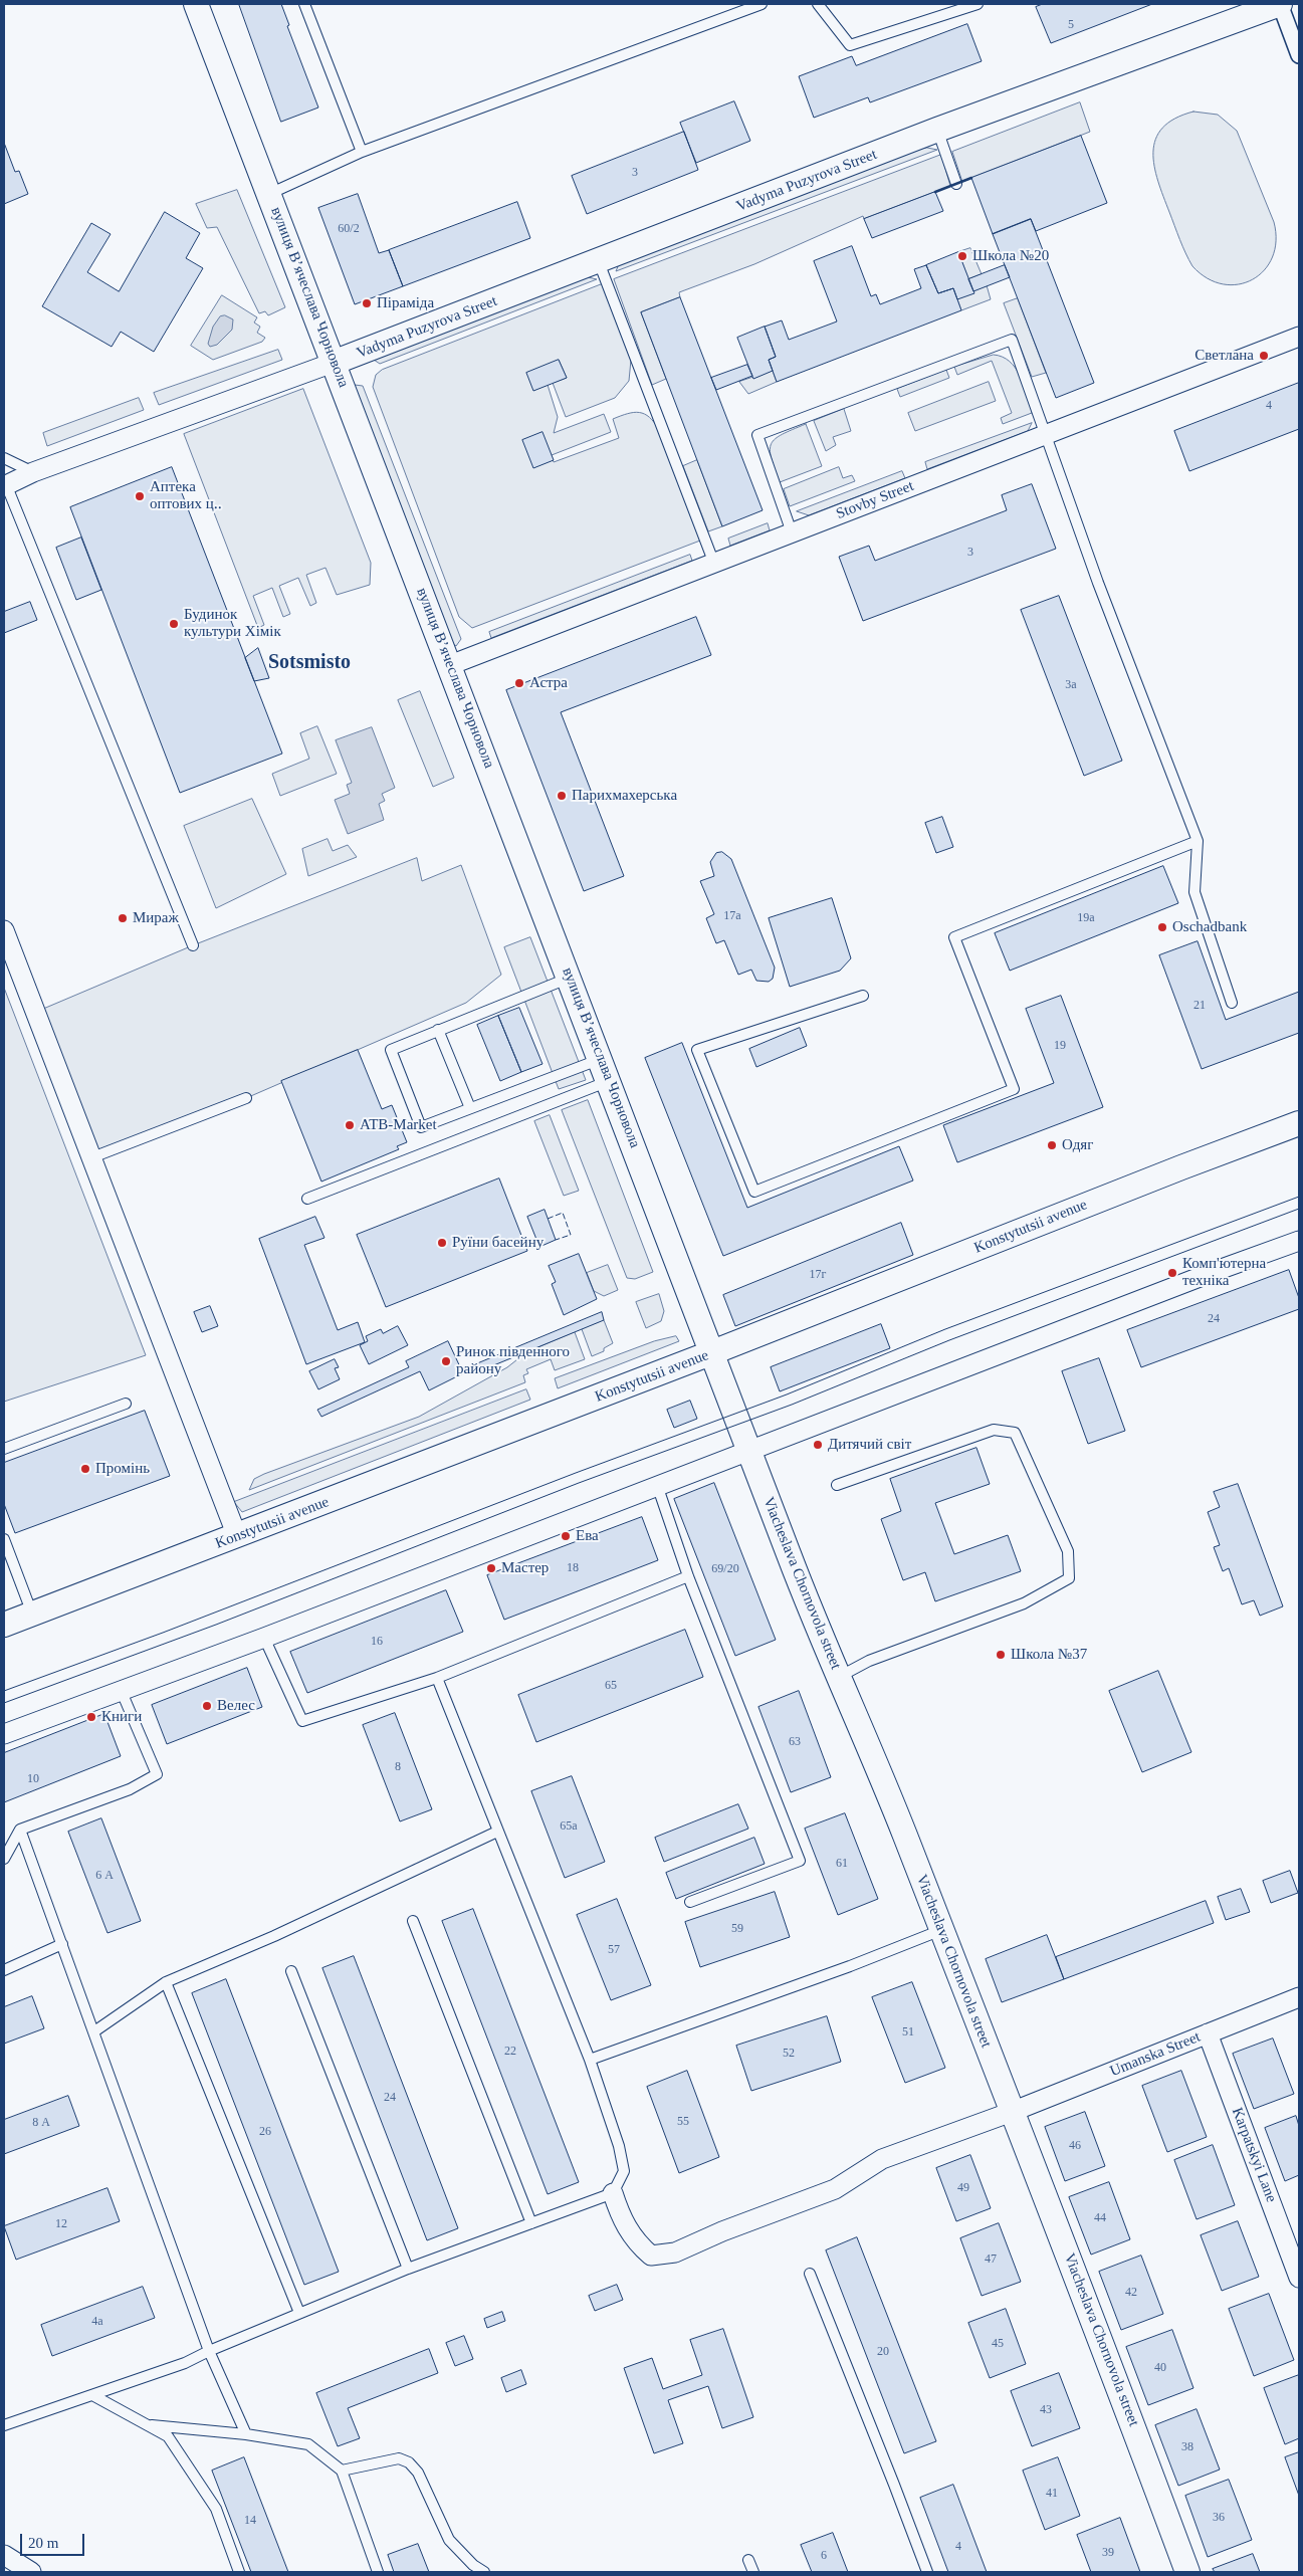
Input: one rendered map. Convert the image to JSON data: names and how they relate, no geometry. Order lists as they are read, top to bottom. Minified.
{"streets":{"street":["Vadyma Puzyrova Street","вулиця Вʼячеслава Чорновола","Stovby Street","Konstytutsii avenue","Viacheslava Chornovola street","Umanska Street","Karpatskyi Lane"]},"crossings":[["Vadyma Puzyrova Street","вулиця Вʼячеслава Чорновола"],["вулиця Вʼячеслава Чорновола","Stovby Street"],["вулиця Вʼячеслава Чорновола","Konstytutsii avenue"],["вулиця Вʼячеслава Чорновола","Viacheslava Chornovola street"],["Konstytutsii avenue","Viacheslava Chornovola street"],["Viacheslava Chornovola street","Umanska Street"],["Umanska Street","Karpatskyi Lane"]],"districts":["Sotsmisto"],"places":["Школа №20","Піраміда","Светлана","Аптека оптових ц‥","Будинок культури Хімік","Астра","Парихмахерська","Мираж","Oschadbank","ATB-Market","Одяг","Руїни басейну","Комп'ютерна техніка","Ринок південного району","Дитячий світ","Промінь","Ева","Мастер","Школа №37","Велес","Книги"],"house_numbers":["5","3","60/2","4","3","3а","17а","19а","21","19","17г","24","18","69/20","16","65","63","8","10","65а","61","6 А","59","57","51","22","52","24","55","8 А","26","46","49","44","12","47","42","4а","45","20","40","43","38","41","36","14","4","39","6"],"scale_bar":"20 m"}
